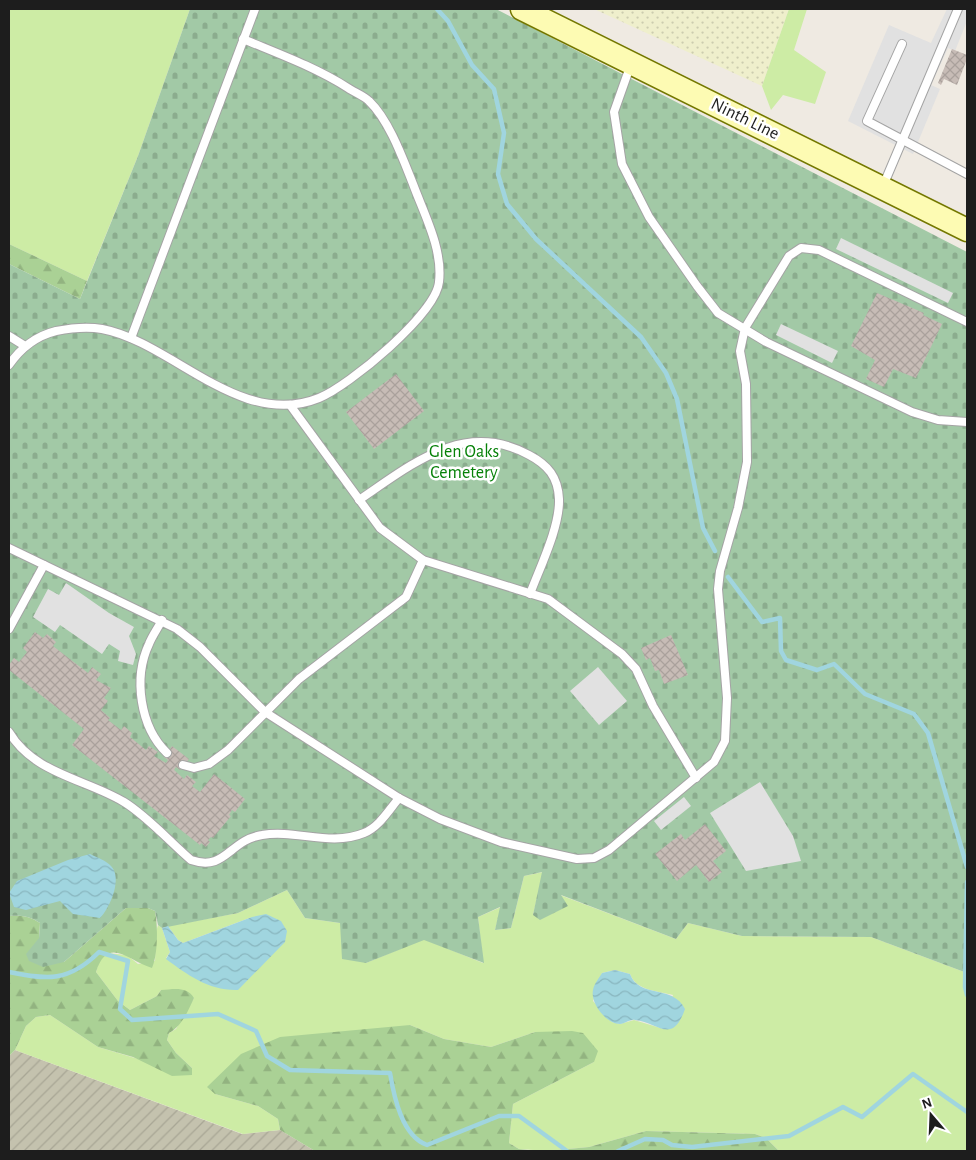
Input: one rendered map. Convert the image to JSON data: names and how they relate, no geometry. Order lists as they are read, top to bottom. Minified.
{"streets":{"main road":["Ninth Line"]},"parks":["Glen Oaks Cemetery"],"north":"top"}
